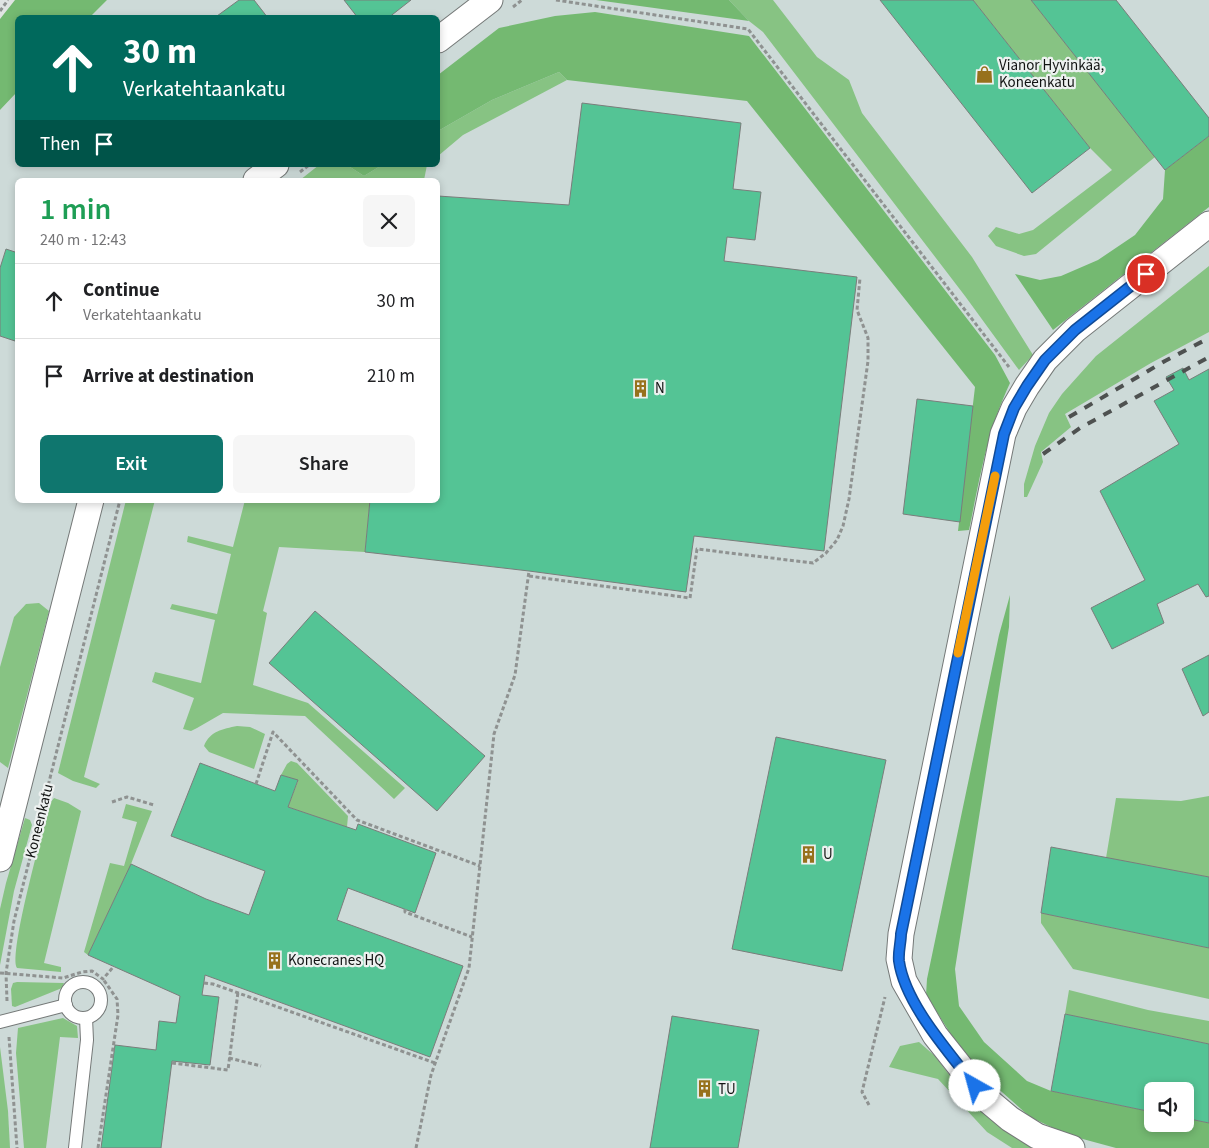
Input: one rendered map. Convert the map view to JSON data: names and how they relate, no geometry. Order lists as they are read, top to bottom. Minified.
{"streets":{"street":["Koneenkatu"]},"places":{"shop":["Vianor Hyvinkää, Koneenkatu"],"building":["N","U","Konecranes HQ","TU"]},"page":{"turn":["30 m","Verkatehtaankatu"],"then":"Then","heading":["1 min","240 m · 12:43"],"list":[{"name":"Continue","note":"Verkatehtaankatu","value":"30 m"},{"name":"Arrive at destination","value":"210 m"}],"buttons":["Exit","Share"]}}
